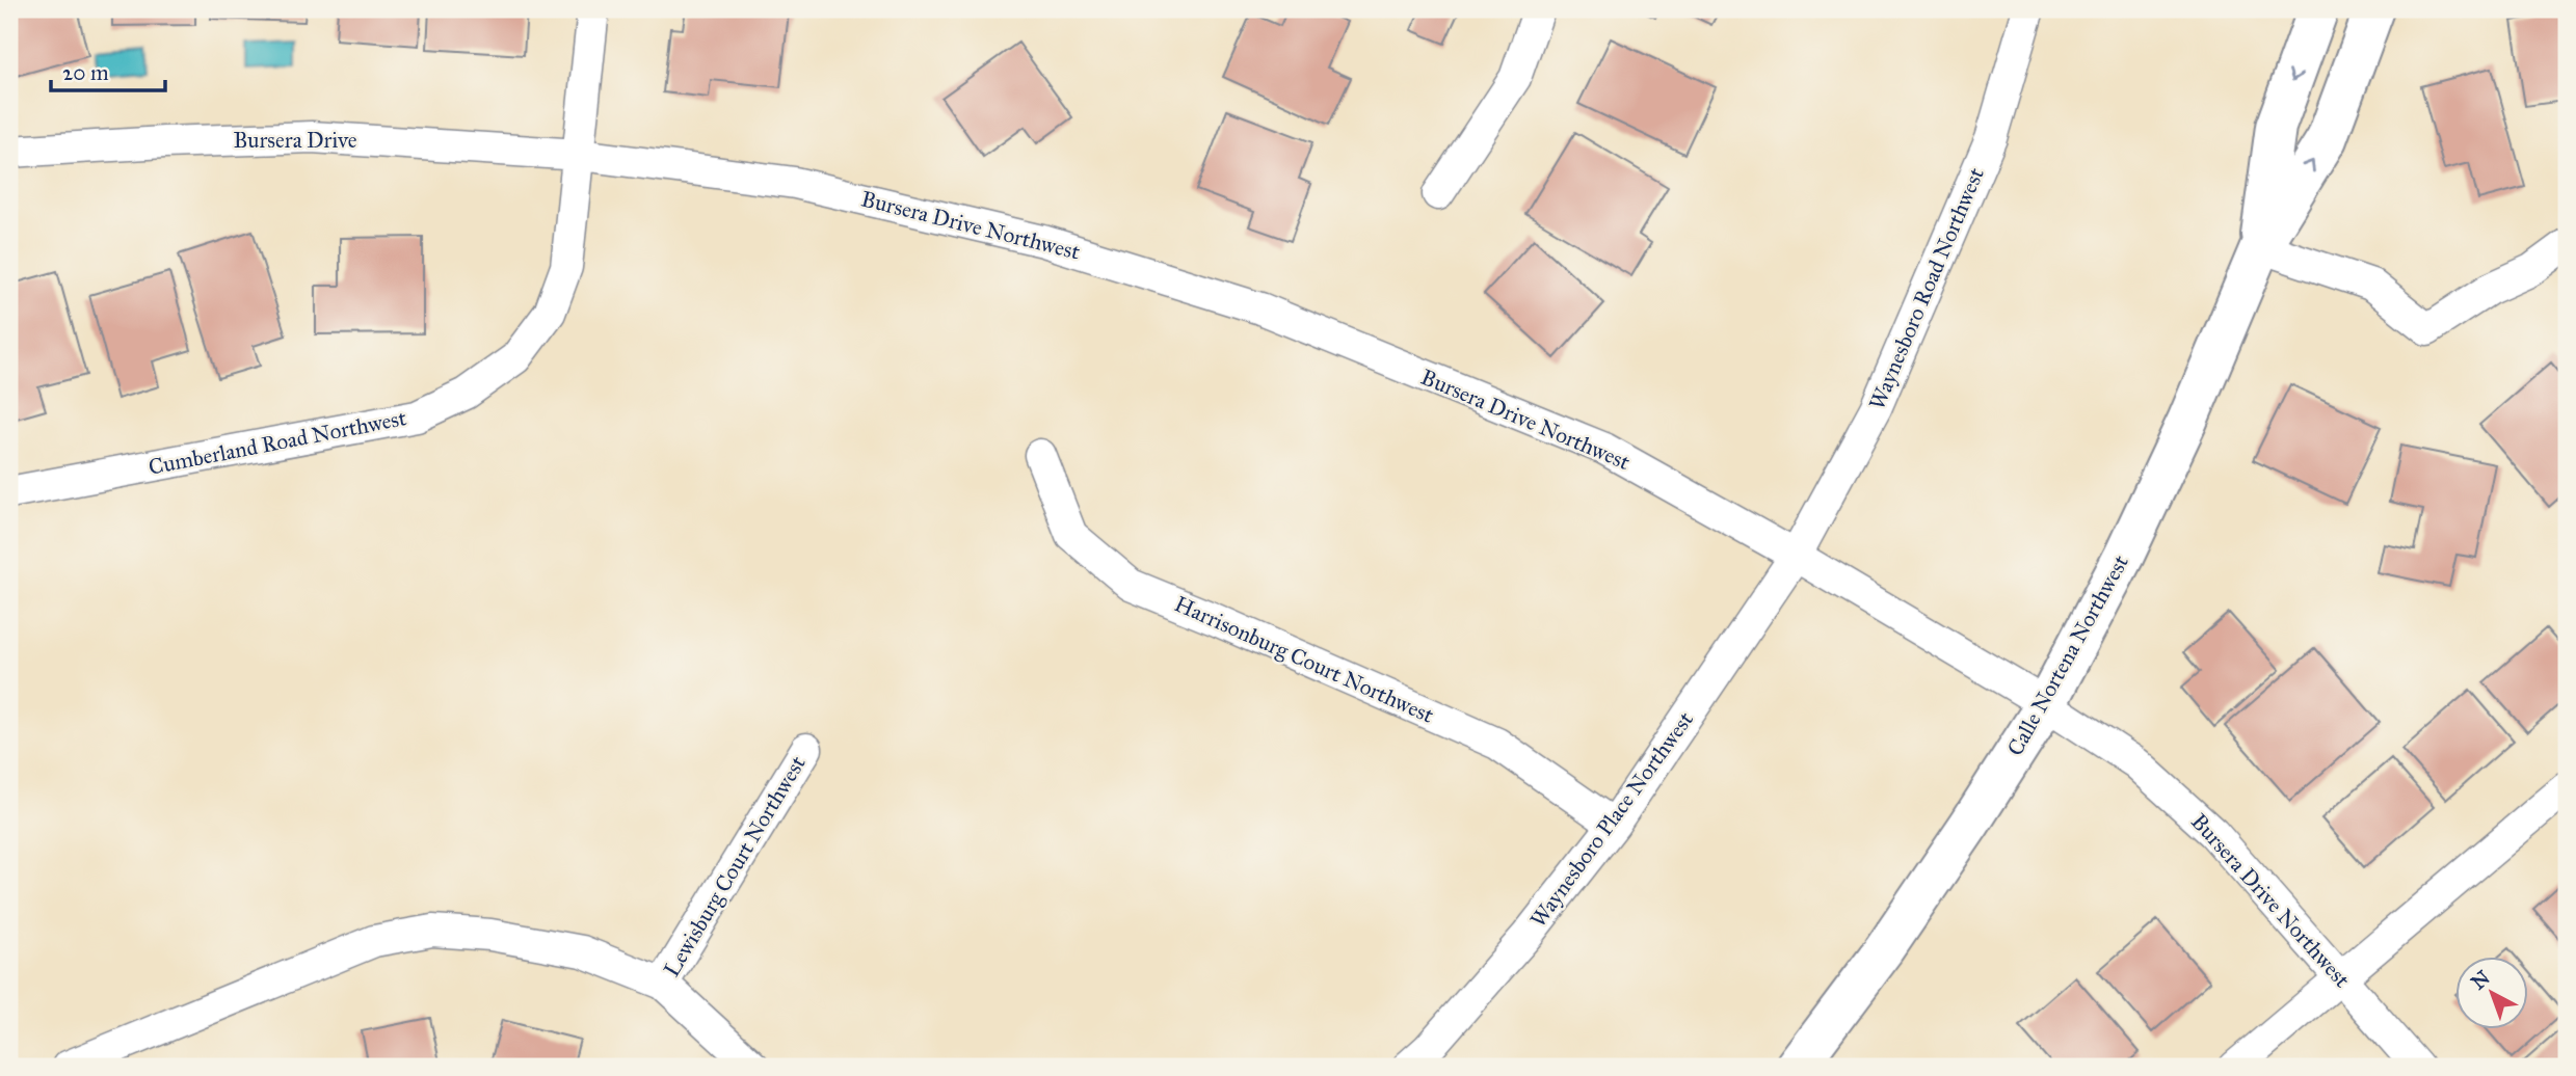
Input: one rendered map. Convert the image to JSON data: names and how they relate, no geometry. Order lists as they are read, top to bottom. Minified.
{"streets":{"street":["Bursera Drive","Bursera Drive Northwest","Waynesboro Road Northwest","Cumberland Road Northwest","Calle Nortena Northwest","Harrisonburg Court Northwest","Waynesboro Place Northwest","Lewisburg Court Northwest"]},"crossings":[["Bursera Drive","Bursera Drive Northwest"],["Bursera Drive","Cumberland Road Northwest"],["Bursera Drive Northwest","Waynesboro Road Northwest"],["Bursera Drive Northwest","Cumberland Road Northwest"],["Bursera Drive Northwest","Calle Nortena Northwest"],["Bursera Drive Northwest","Waynesboro Place Northwest"],["Waynesboro Road Northwest","Waynesboro Place Northwest"],["Harrisonburg Court Northwest","Waynesboro Place Northwest"]],"scale_bar":"20 m","north":"top left"}
